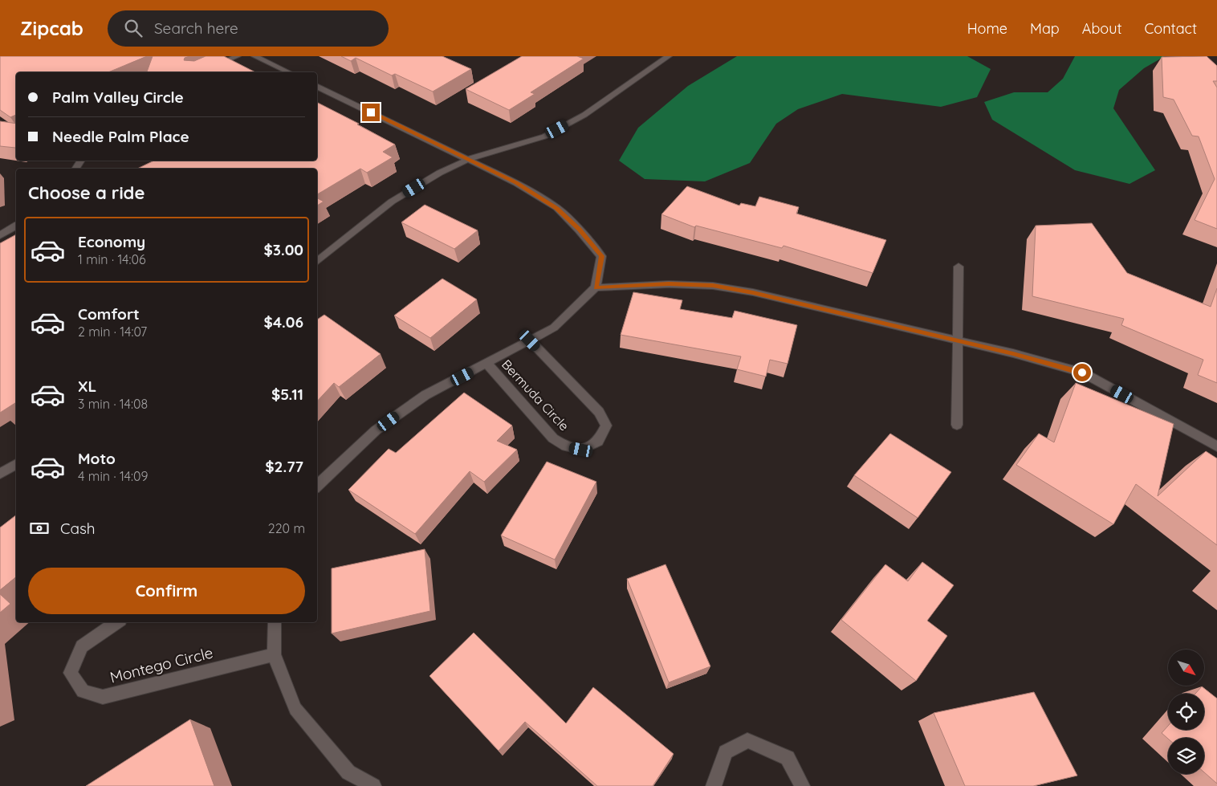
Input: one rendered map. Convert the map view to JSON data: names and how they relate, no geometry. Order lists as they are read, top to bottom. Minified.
{"streets":{"street":["Bermuda Circle","Montego Circle"]},"north":"bottom right","page":{"header":"Zipcab","search":"Search here","nav":["Home","Map","About","Contact"],"banner":["Palm Valley Circle","Needle Palm Place"],"heading":"Choose a ride","list":[{"name":"Economy","note":"1 min · 14:06","value":"$3.00"},{"name":"Comfort","note":"2 min · 14:07","value":"$4.06"},{"name":"XL","note":"3 min · 14:08","value":"$5.11"},{"name":"Moto","note":"4 min · 14:09","value":"$2.77"}],"pay":["Cash","220 m"],"buttons":"Confirm"}}
